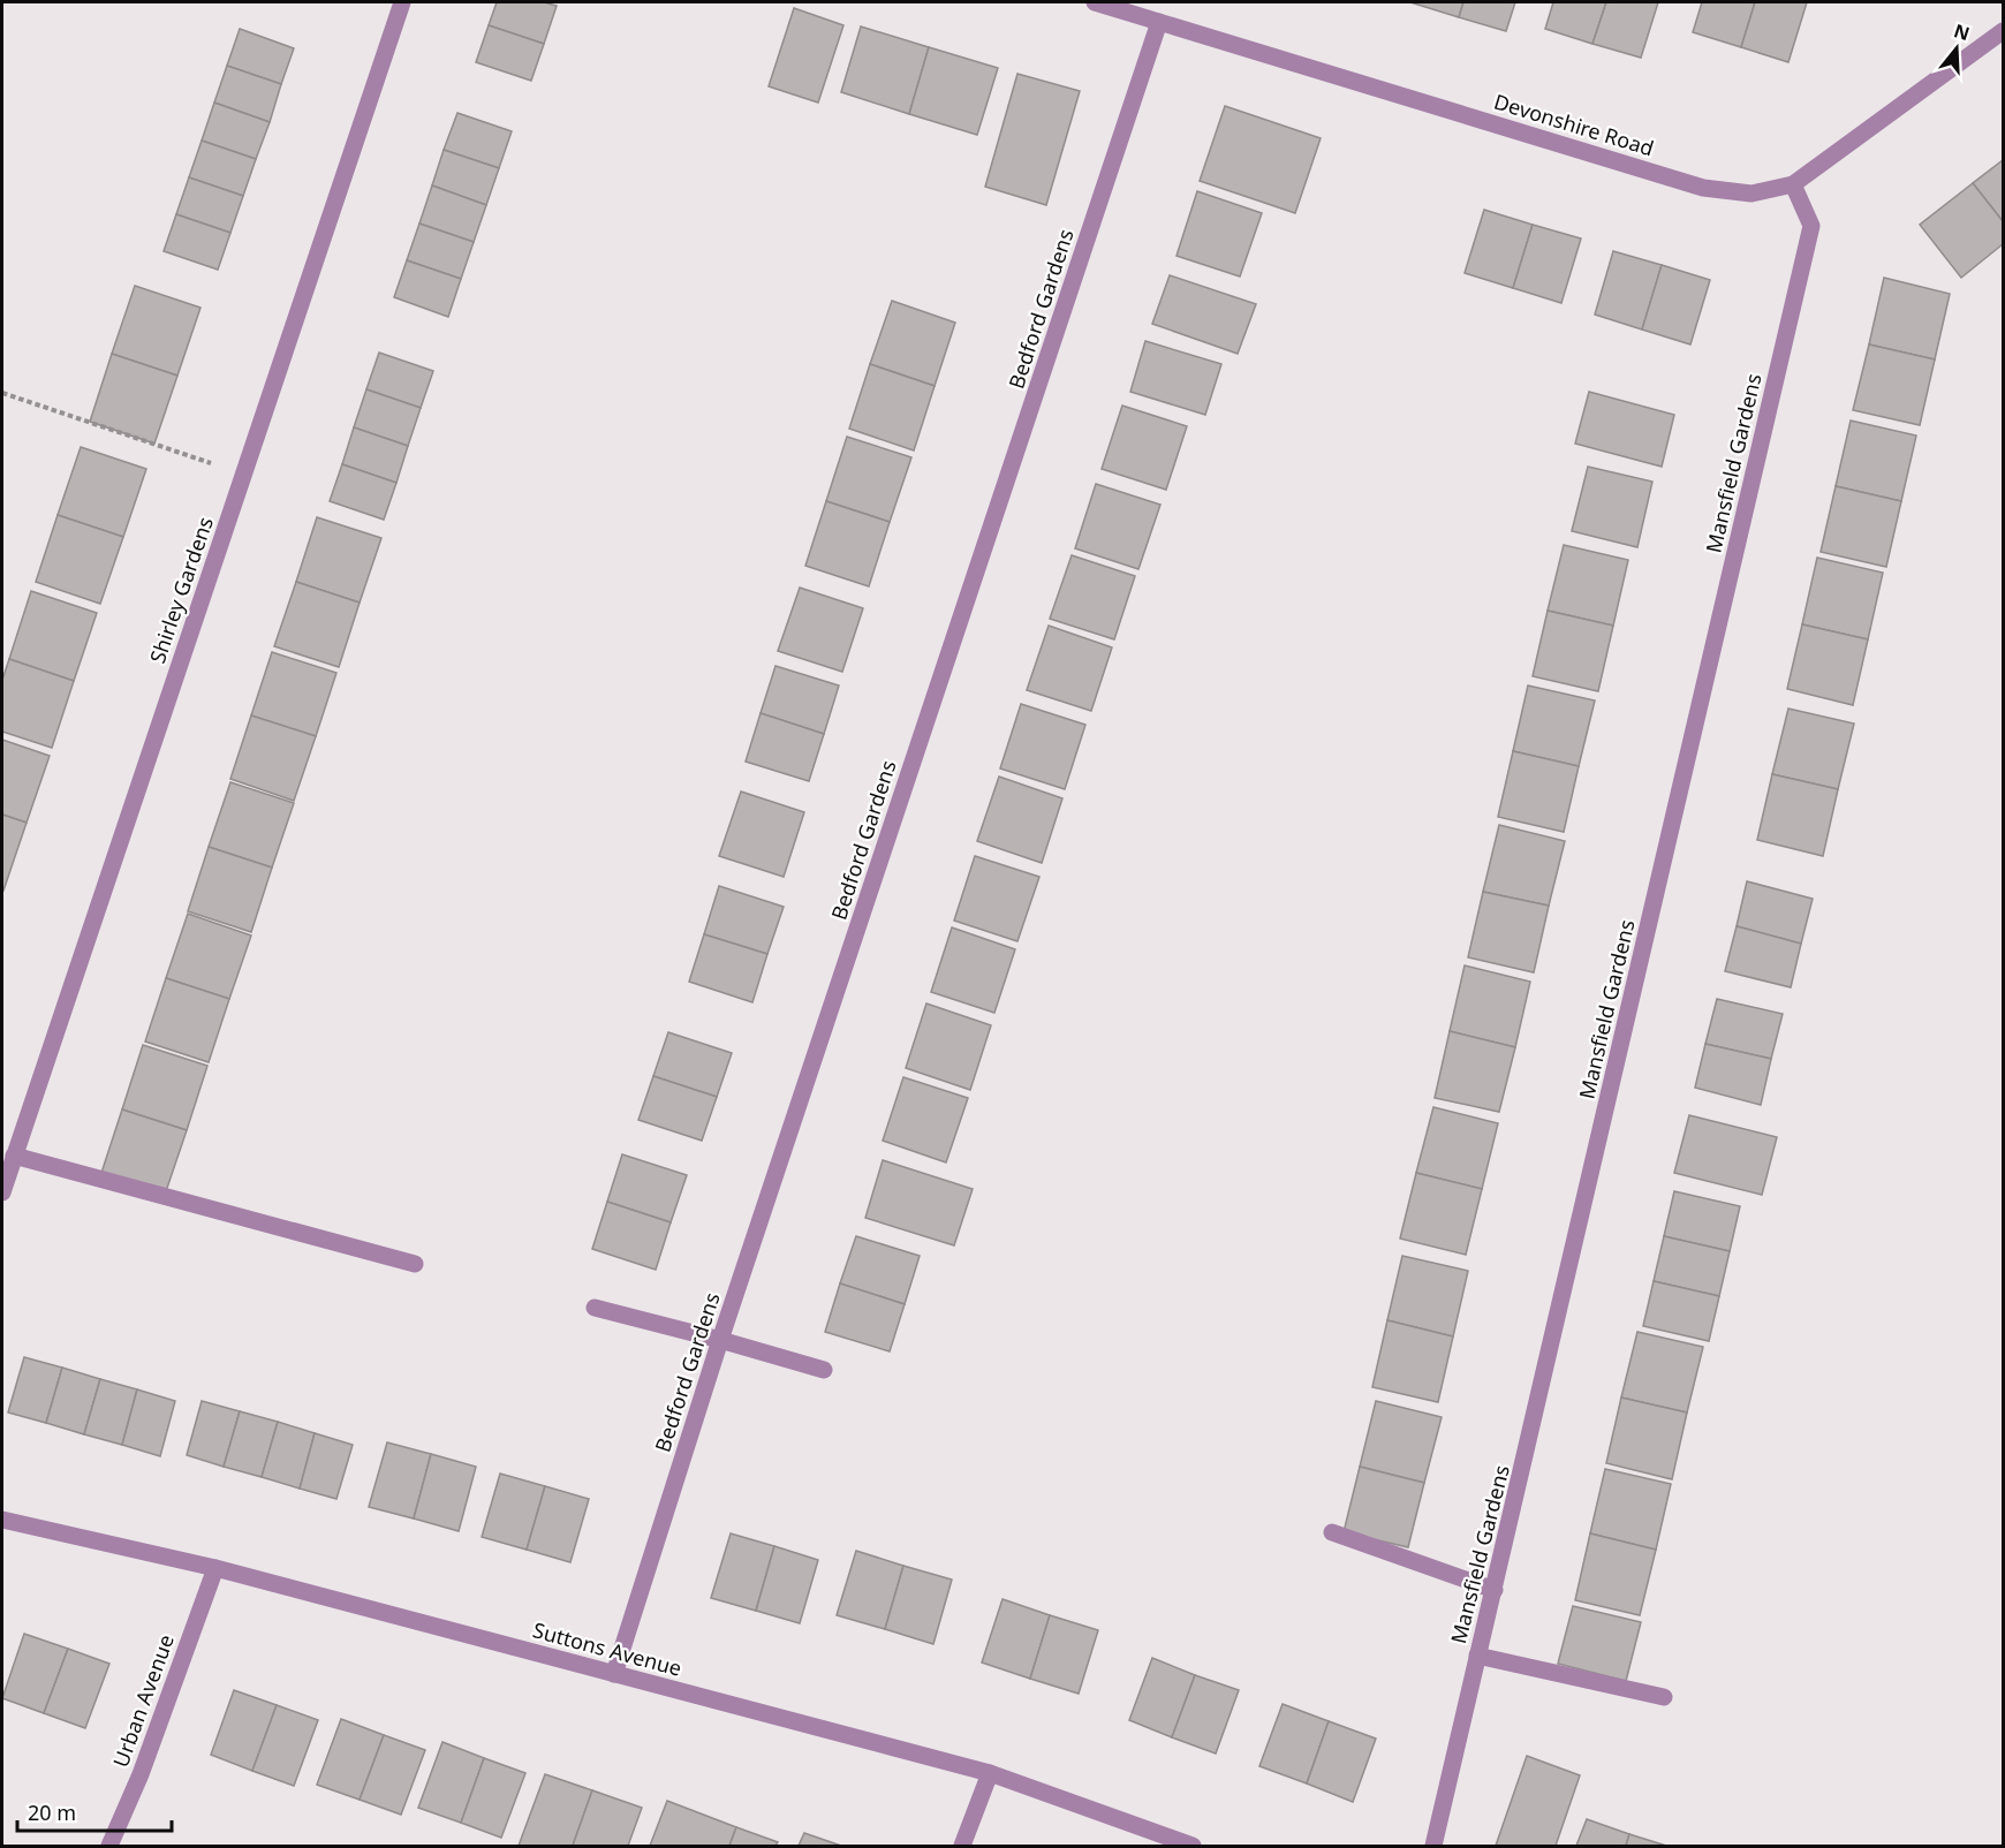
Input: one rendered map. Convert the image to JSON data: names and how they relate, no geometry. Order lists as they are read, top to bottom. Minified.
{"streets":{"street":["Devonshire Road","Bedford Gardens","Mansfield Gardens","Shirley Gardens","Suttons Avenue","Urban Avenue"]},"crossings":[["Devonshire Road","Bedford Gardens"],["Devonshire Road","Mansfield Gardens"],["Bedford Gardens","Suttons Avenue"],["Suttons Avenue","Urban Avenue"]],"scale_bar":"20 m","north":"top"}
